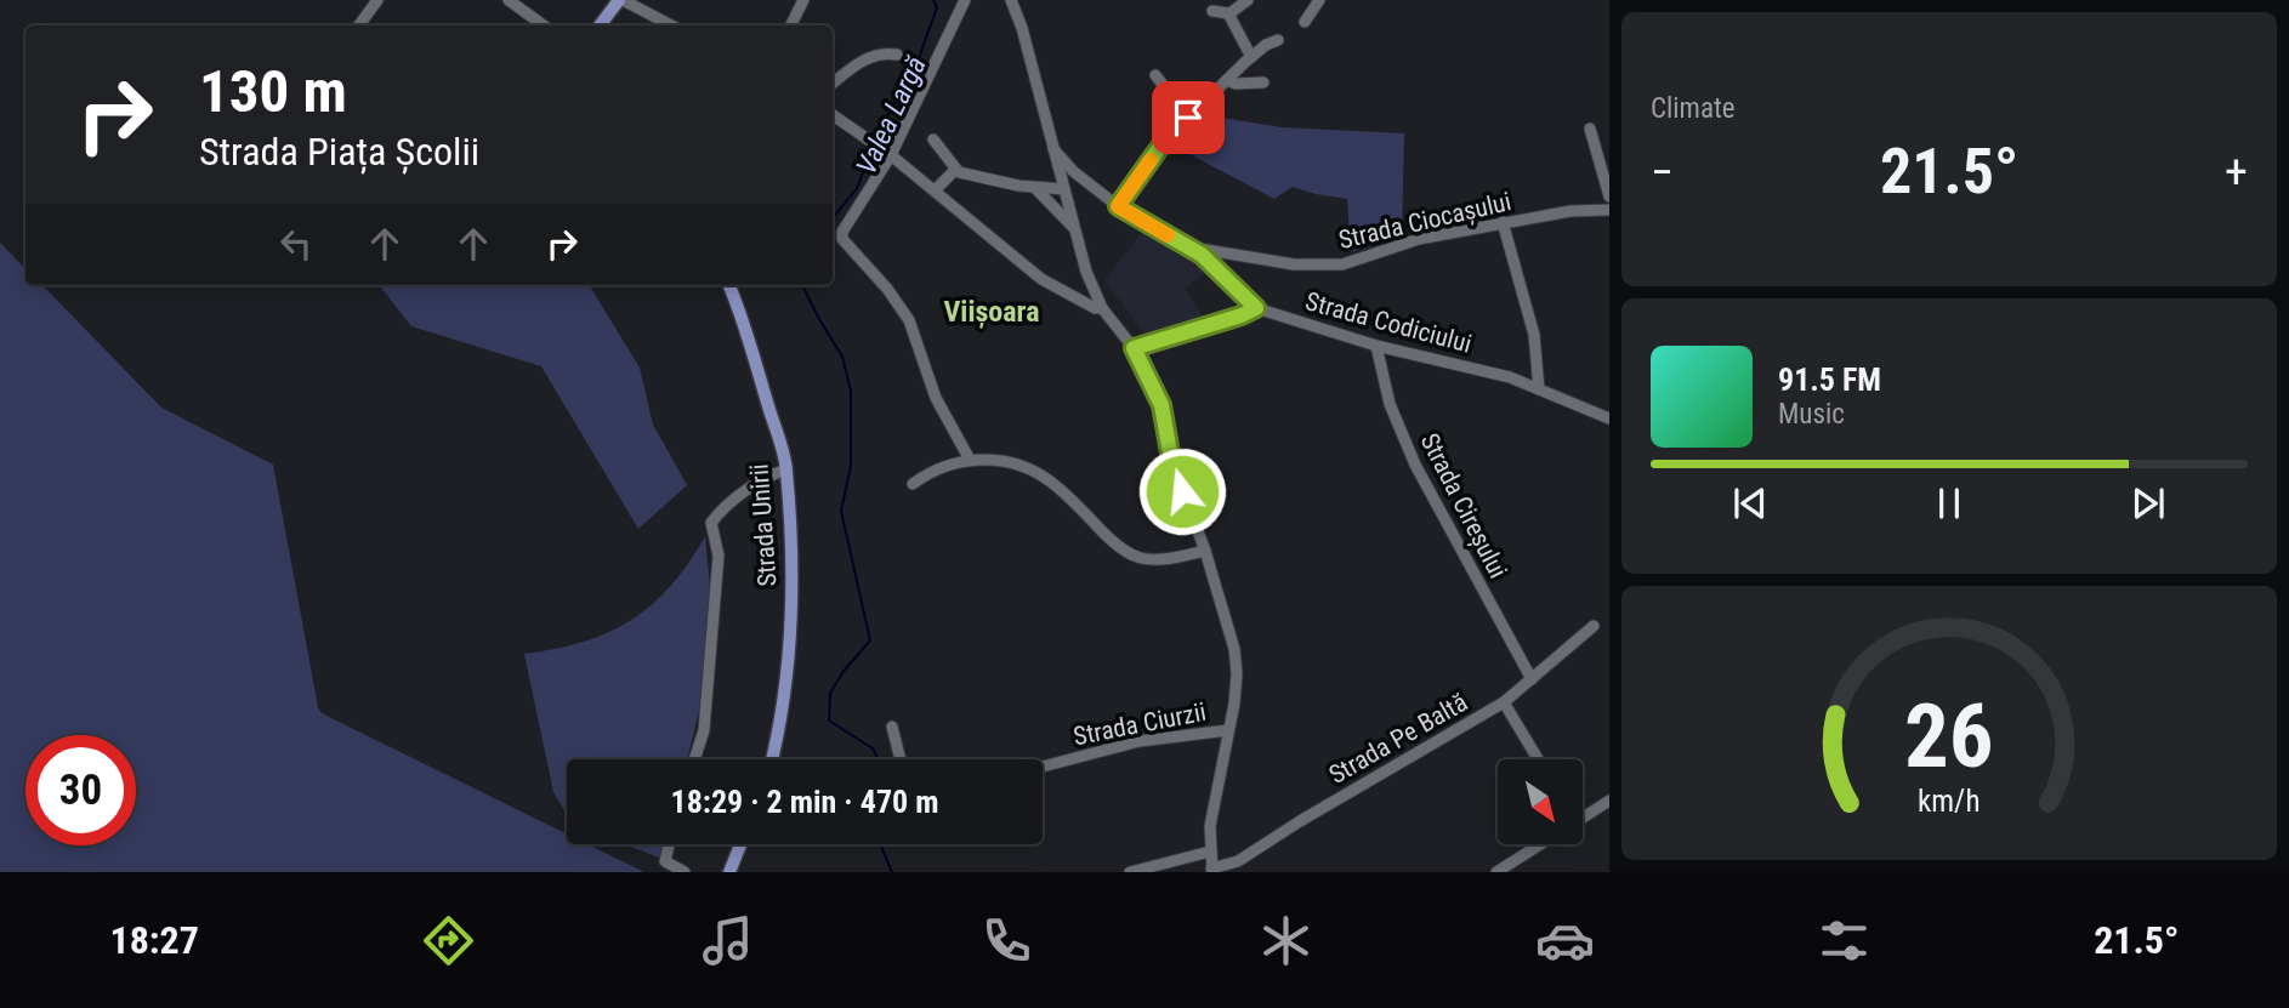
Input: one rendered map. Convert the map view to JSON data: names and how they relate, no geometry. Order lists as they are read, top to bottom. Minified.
{"streets":{"main road":["Strada Unirii"],"street":["Strada Ciocașului","Strada Codiciului","Strada Cireșului","Strada Ciurzii","Strada Pe Baltă"]},"crossings":[["Strada Ciocașului","Strada Codiciului"],["Strada Codiciului","Strada Cireșului"],["Strada Cireșului","Strada Pe Baltă"]],"districts":["Viișoara"],"water":["Valea Largă"],"north":"bottom right","page":{"tile":"Climate","turn":["130 m","Strada Piața Școlii"],"heat":["−","21.5°","+"],"song":["91.5 FM","Music"],"limit":"30","trip":"18:29 · 2 min · 470 m","tabs":["18:27","21.5°"],"gauge":["26","km/h"]}}
